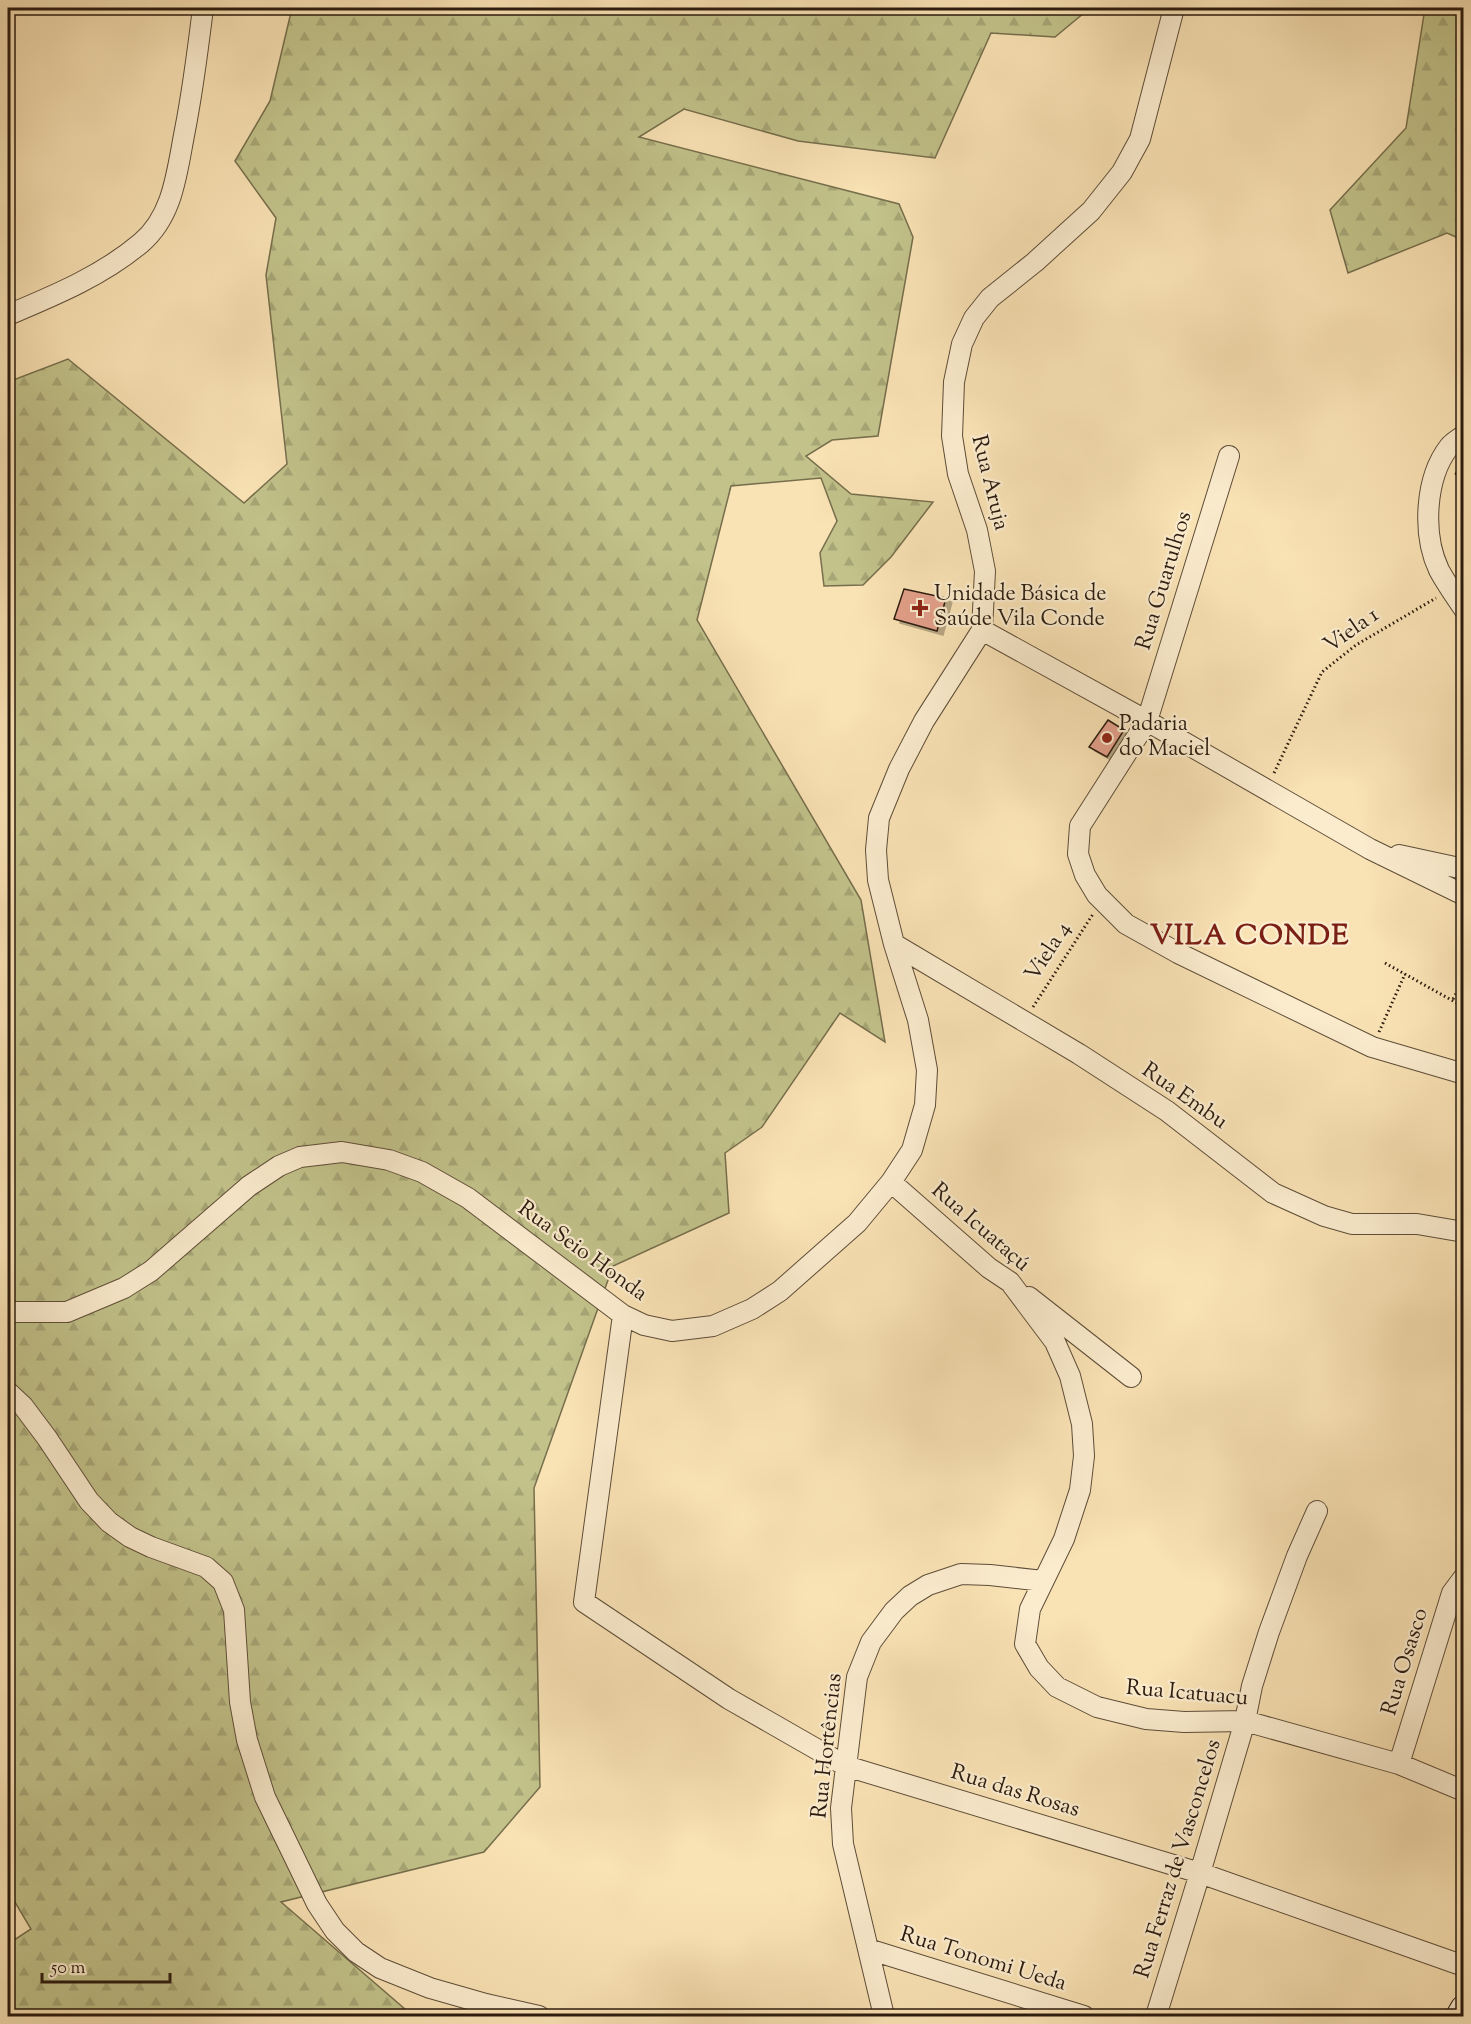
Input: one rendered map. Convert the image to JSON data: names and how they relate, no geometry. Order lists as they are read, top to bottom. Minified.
{"streets":{"street":["Rua Aruja","Rua Guarulhos","Rua Embu","Rua Icuataçú","Rua Seio Honda","Rua Osasco","Rua Icatuacu","Rua Hortências","Rua das Rosas","Rua Ferraz de Vasconcelos","Rua Tonomi Ueda"],"path":["Viela 1","Viela 4"]},"crossings":[["Rua Aruja","Rua Embu"],["Rua Aruja","Rua Seio Honda"],["Rua Guarulhos","Viela 4"],["Viela 4","Rua Embu"],["Rua Embu","Rua Seio Honda"],["Rua Icuataçú","Rua Seio Honda"],["Rua Icuataçú","Rua Icatuacu"],["Rua Icuataçú","Rua Hortências"],["Rua Seio Honda","Rua das Rosas"],["Rua Osasco","Rua Icatuacu"],["Rua Icatuacu","Rua Hortências"],["Rua Icatuacu","Rua Ferraz de Vasconcelos"],["Rua Hortências","Rua das Rosas"],["Rua Hortências","Rua Tonomi Ueda"],["Rua das Rosas","Rua Ferraz de Vasconcelos"]],"districts":["VILA CONDE"],"places":{"health":["Unidade Básica de Saúde Vila Conde"],"other":["Padaria do Maciel"]},"scale_bar":"50 m"}
